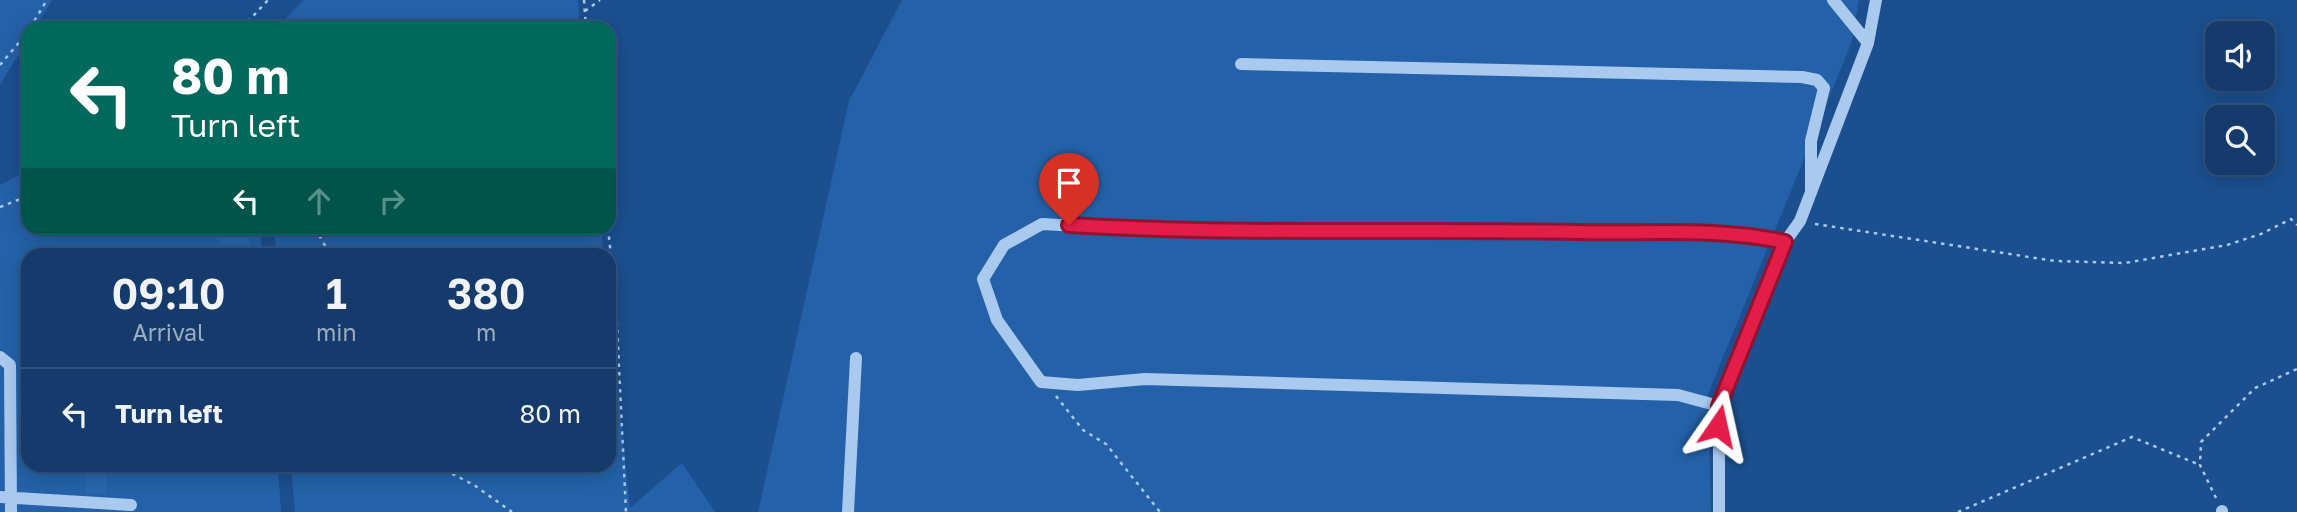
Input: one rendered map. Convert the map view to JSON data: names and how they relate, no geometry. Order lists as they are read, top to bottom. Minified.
{"page":{"turn":["80 m","Turn left"],"eta":["09:10","Arrival","1","min","380","m"],"list":[{"name":"Turn left","value":"80 m"}]}}
